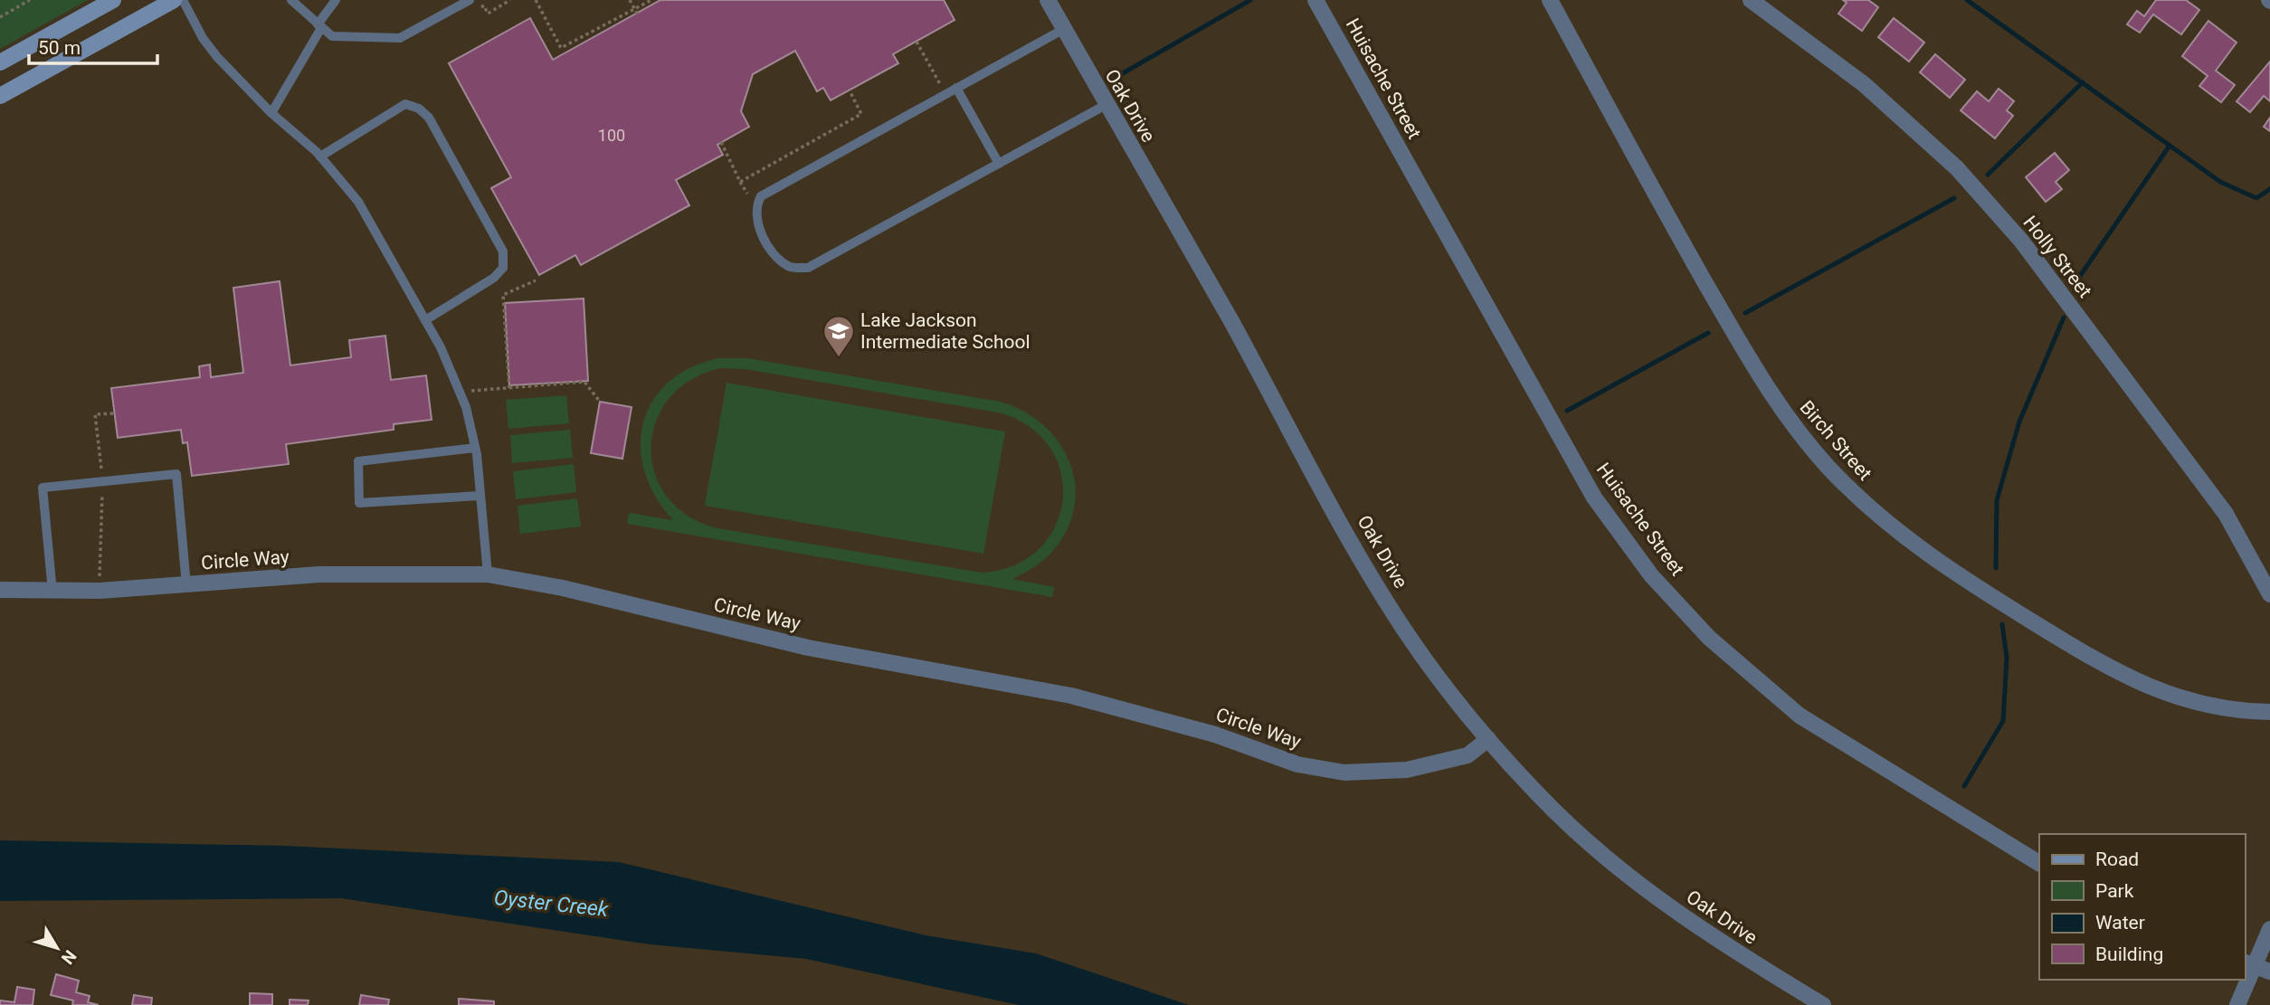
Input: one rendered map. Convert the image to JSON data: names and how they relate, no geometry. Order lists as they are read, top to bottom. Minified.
{"streets":{"street":["Huisache Street","Oak Drive","Holly Street","Birch Street","Circle Way"]},"crossings":[["Oak Drive","Circle Way"]],"water":["Oyster Creek"],"places":{"school or university":["Lake Jackson Intermediate School"]},"house_numbers":["100"],"legend":["Road","Park","Water","Building"],"scale_bar":"50 m","north":"bottom right"}
